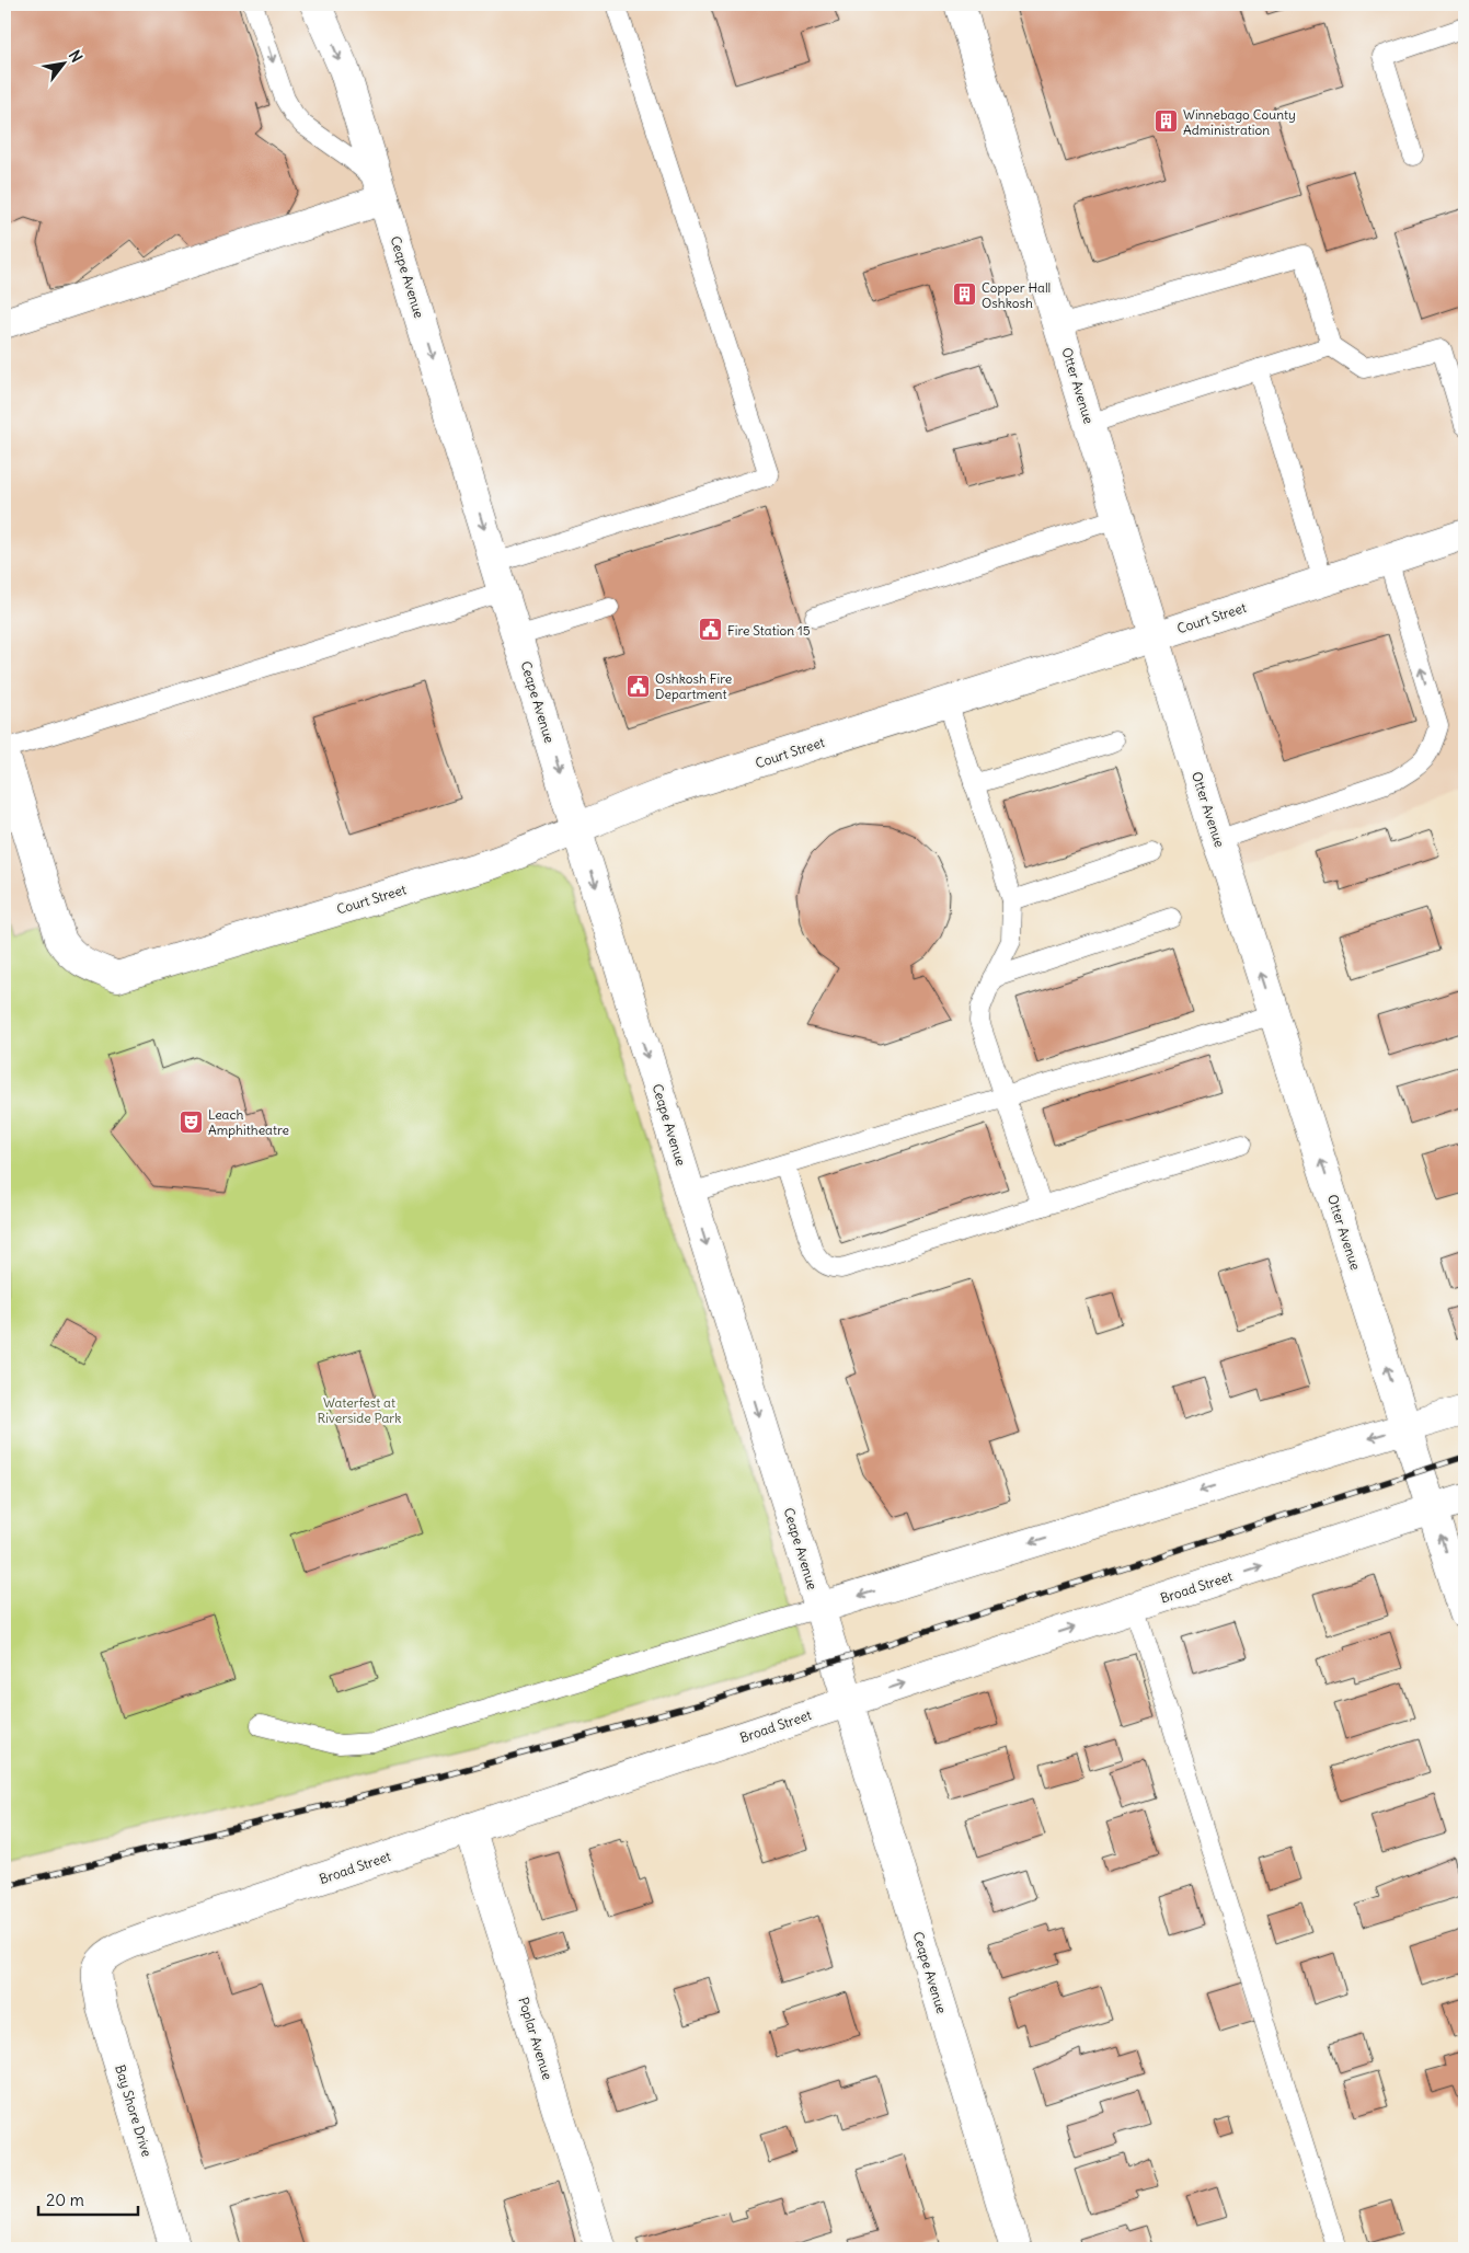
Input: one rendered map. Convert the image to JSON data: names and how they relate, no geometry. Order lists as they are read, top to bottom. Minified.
{"streets":{"street":["Ceape Avenue","Otter Avenue","Court Street","Broad Street","Poplar Avenue","Bay Shore Drive"]},"crossings":[["Ceape Avenue","Court Street"],["Ceape Avenue","Broad Street"],["Otter Avenue","Court Street"],["Otter Avenue","Broad Street"],["Broad Street","Poplar Avenue"],["Broad Street","Bay Shore Drive"]],"one_way":["Ceape Avenue","Otter Avenue"],"parks":["Waterfest at Riverside Park"],"places":{"building":["Winnebago County Administration","Copper Hall Oshkosh"],"public building":["Fire Station 15","Oshkosh Fire Department"],"theatre":["Leach Amphitheatre"]},"scale_bar":"20 m","north":"top right"}
